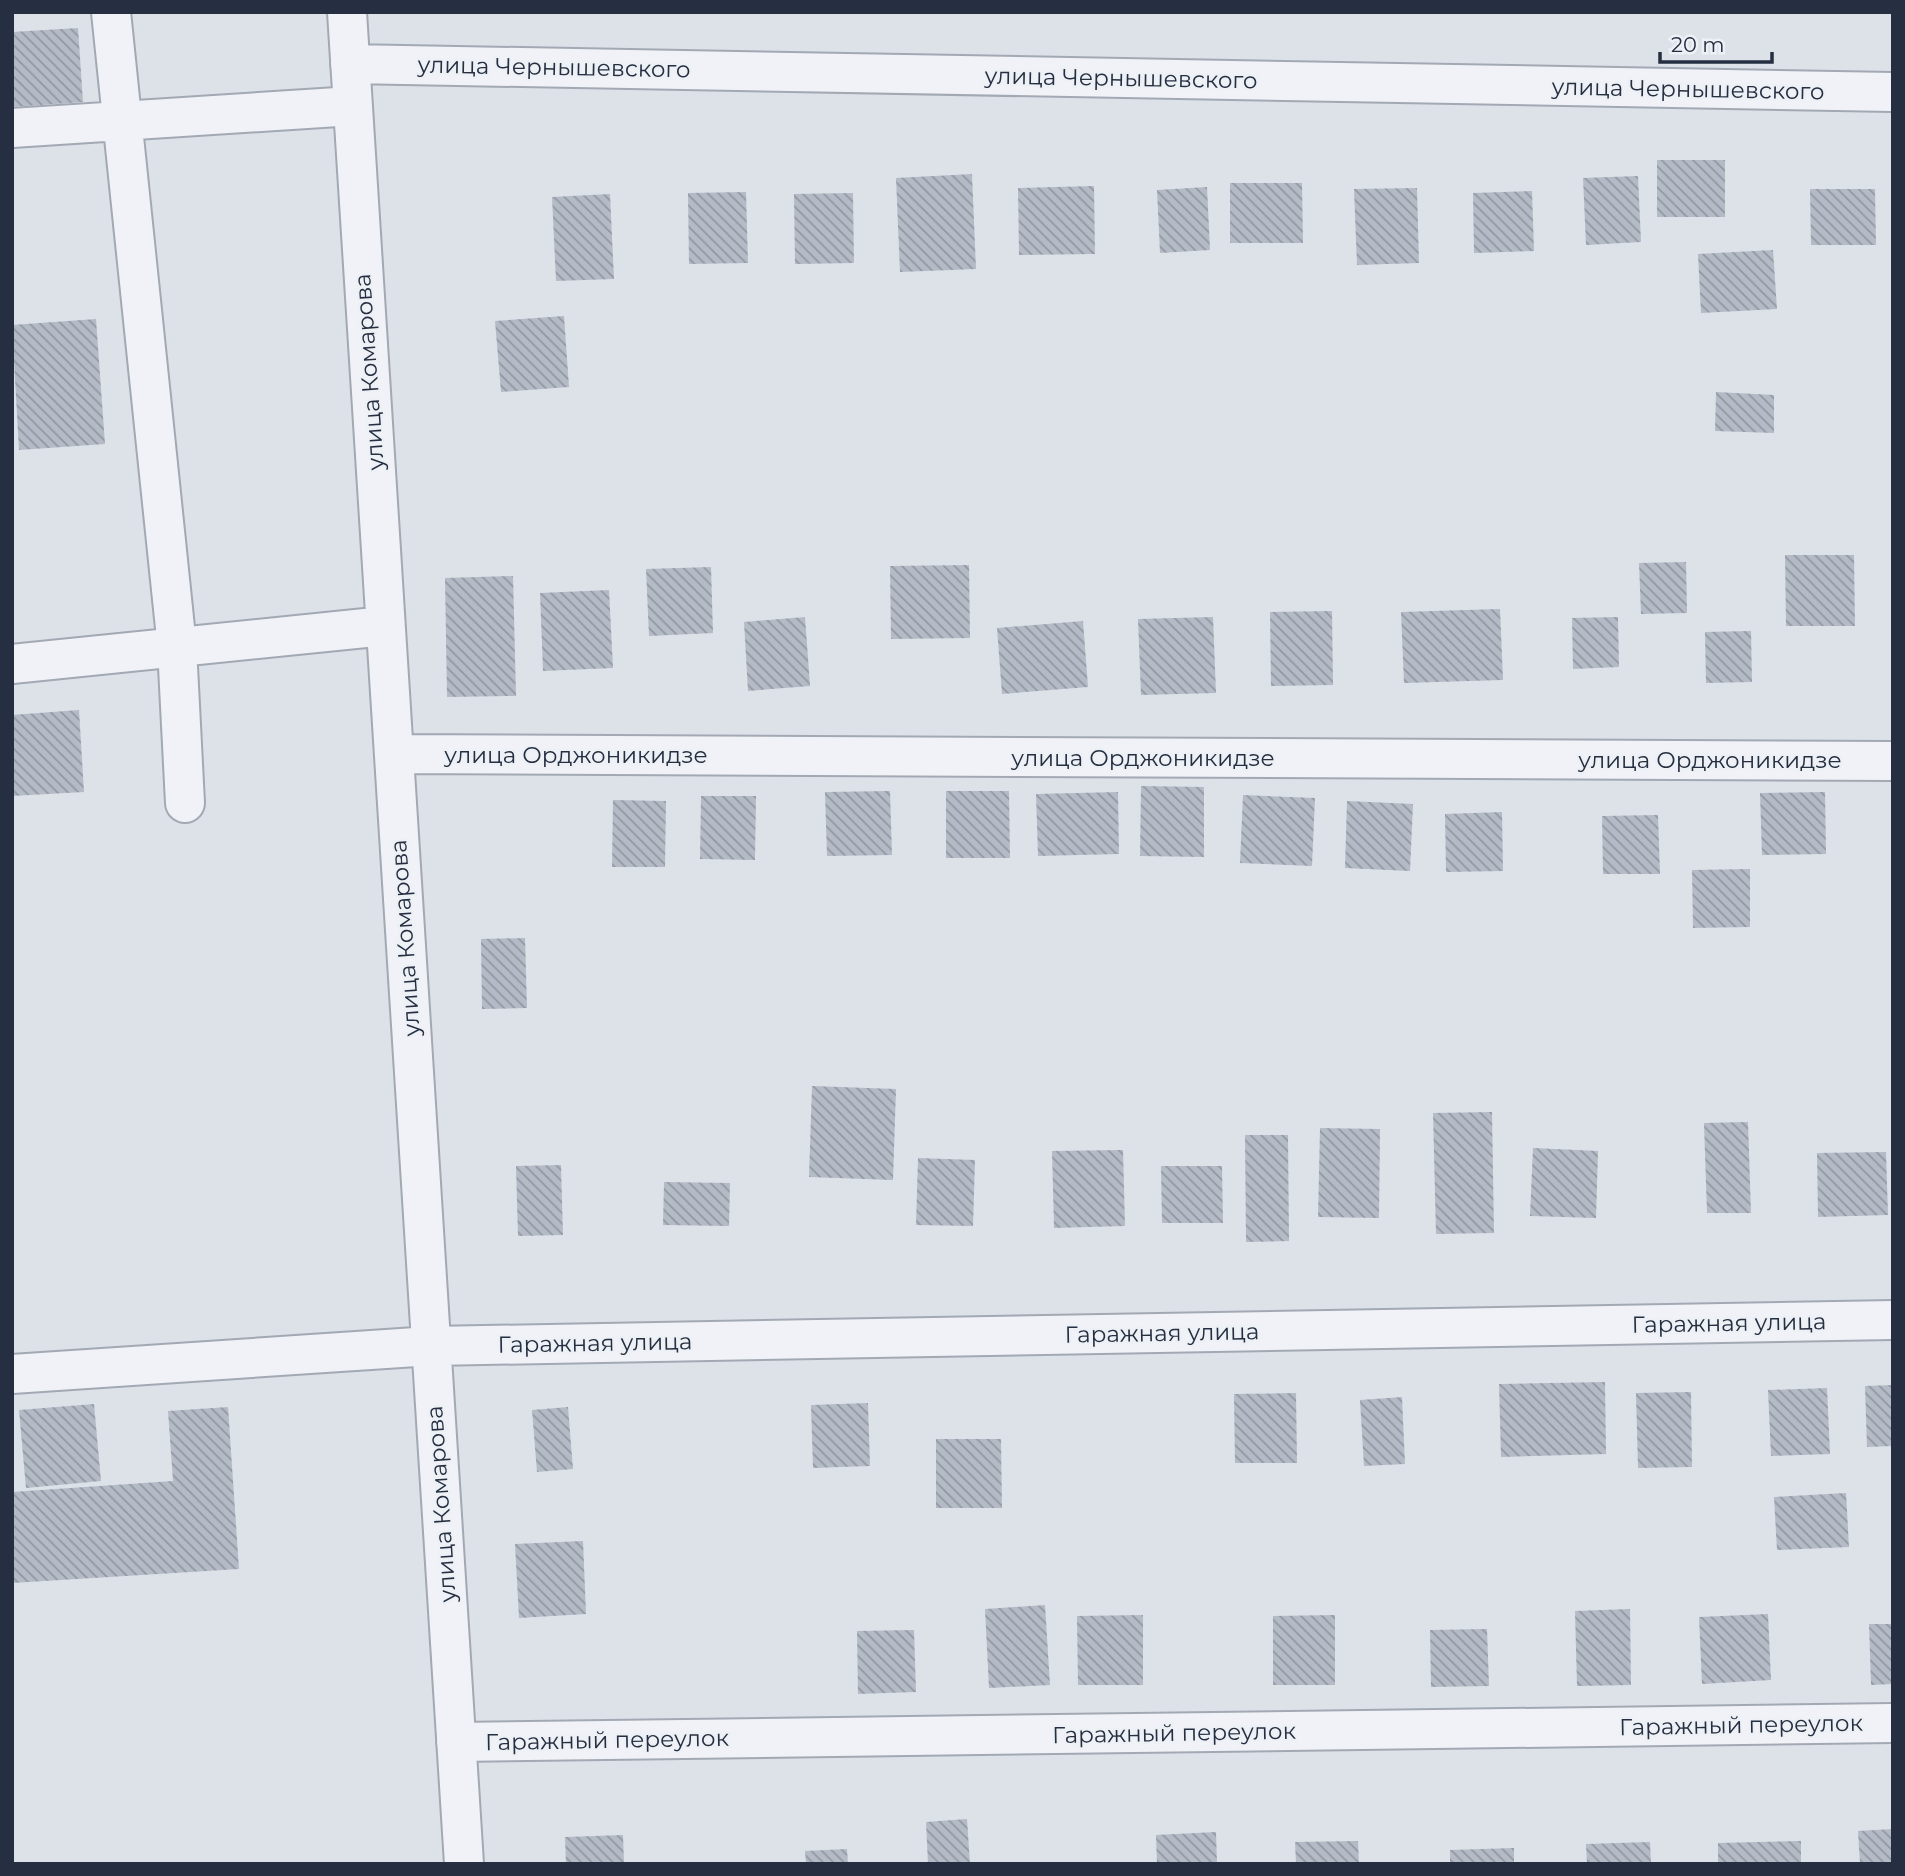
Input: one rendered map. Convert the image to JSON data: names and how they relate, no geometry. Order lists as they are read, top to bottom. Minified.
{"streets":{"street":["улица Чернышевского","улица Комарова","улица Орджоникидзе","Гаражная улица","Гаражный переулок"]},"crossings":[["улица Чернышевского","улица Комарова"],["улица Комарова","улица Орджоникидзе"],["улица Комарова","Гаражная улица"],["улица Комарова","Гаражный переулок"]],"scale_bar":"20 m"}
